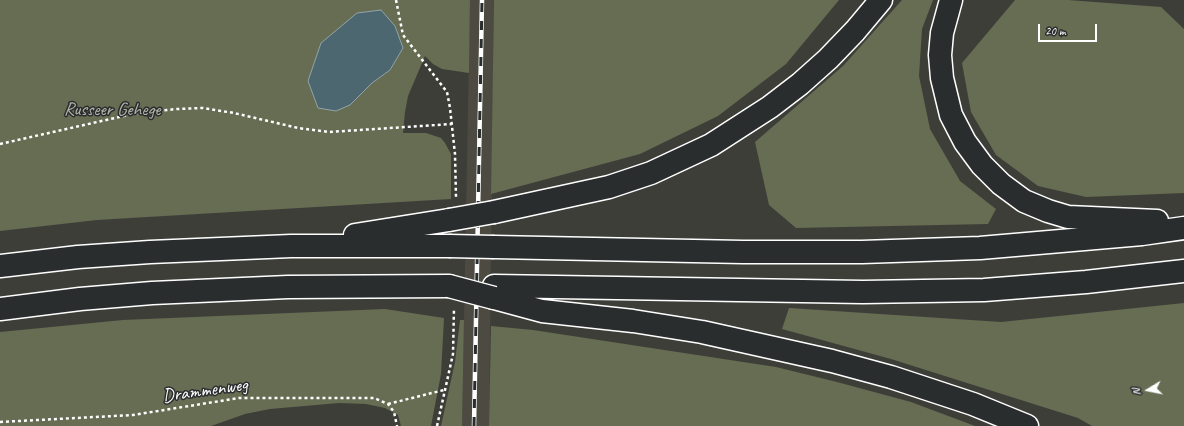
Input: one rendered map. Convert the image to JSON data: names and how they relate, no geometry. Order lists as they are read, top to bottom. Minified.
{"streets":{"path":["Drammenweg"]},"parks":["Russeer Gehege"],"scale_bar":"20 m","north":"left"}
